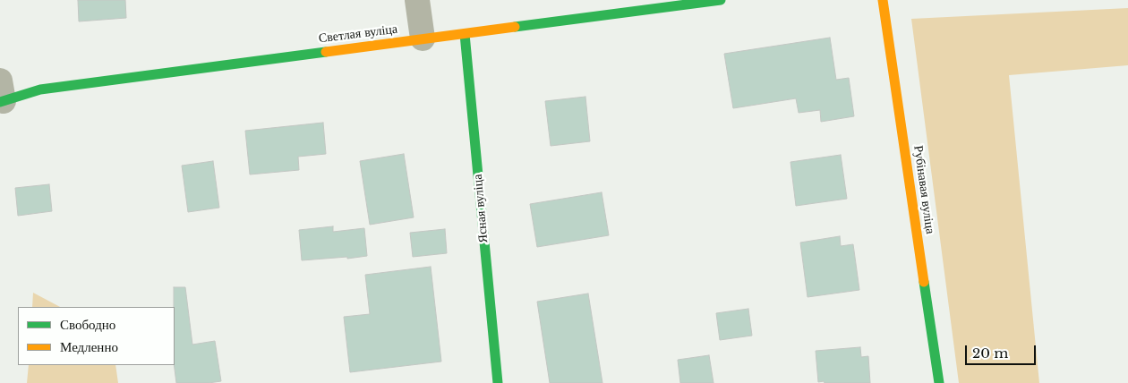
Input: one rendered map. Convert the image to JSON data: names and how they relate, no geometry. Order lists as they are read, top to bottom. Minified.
{"streets":{"street":["Светлая вуліца","Рубінавая вуліца","Ясная вуліца"]},"crossings":[["Светлая вуліца","Ясная вуліца"]],"legend":["Свободно","Медленно"],"scale_bar":"20 m"}
